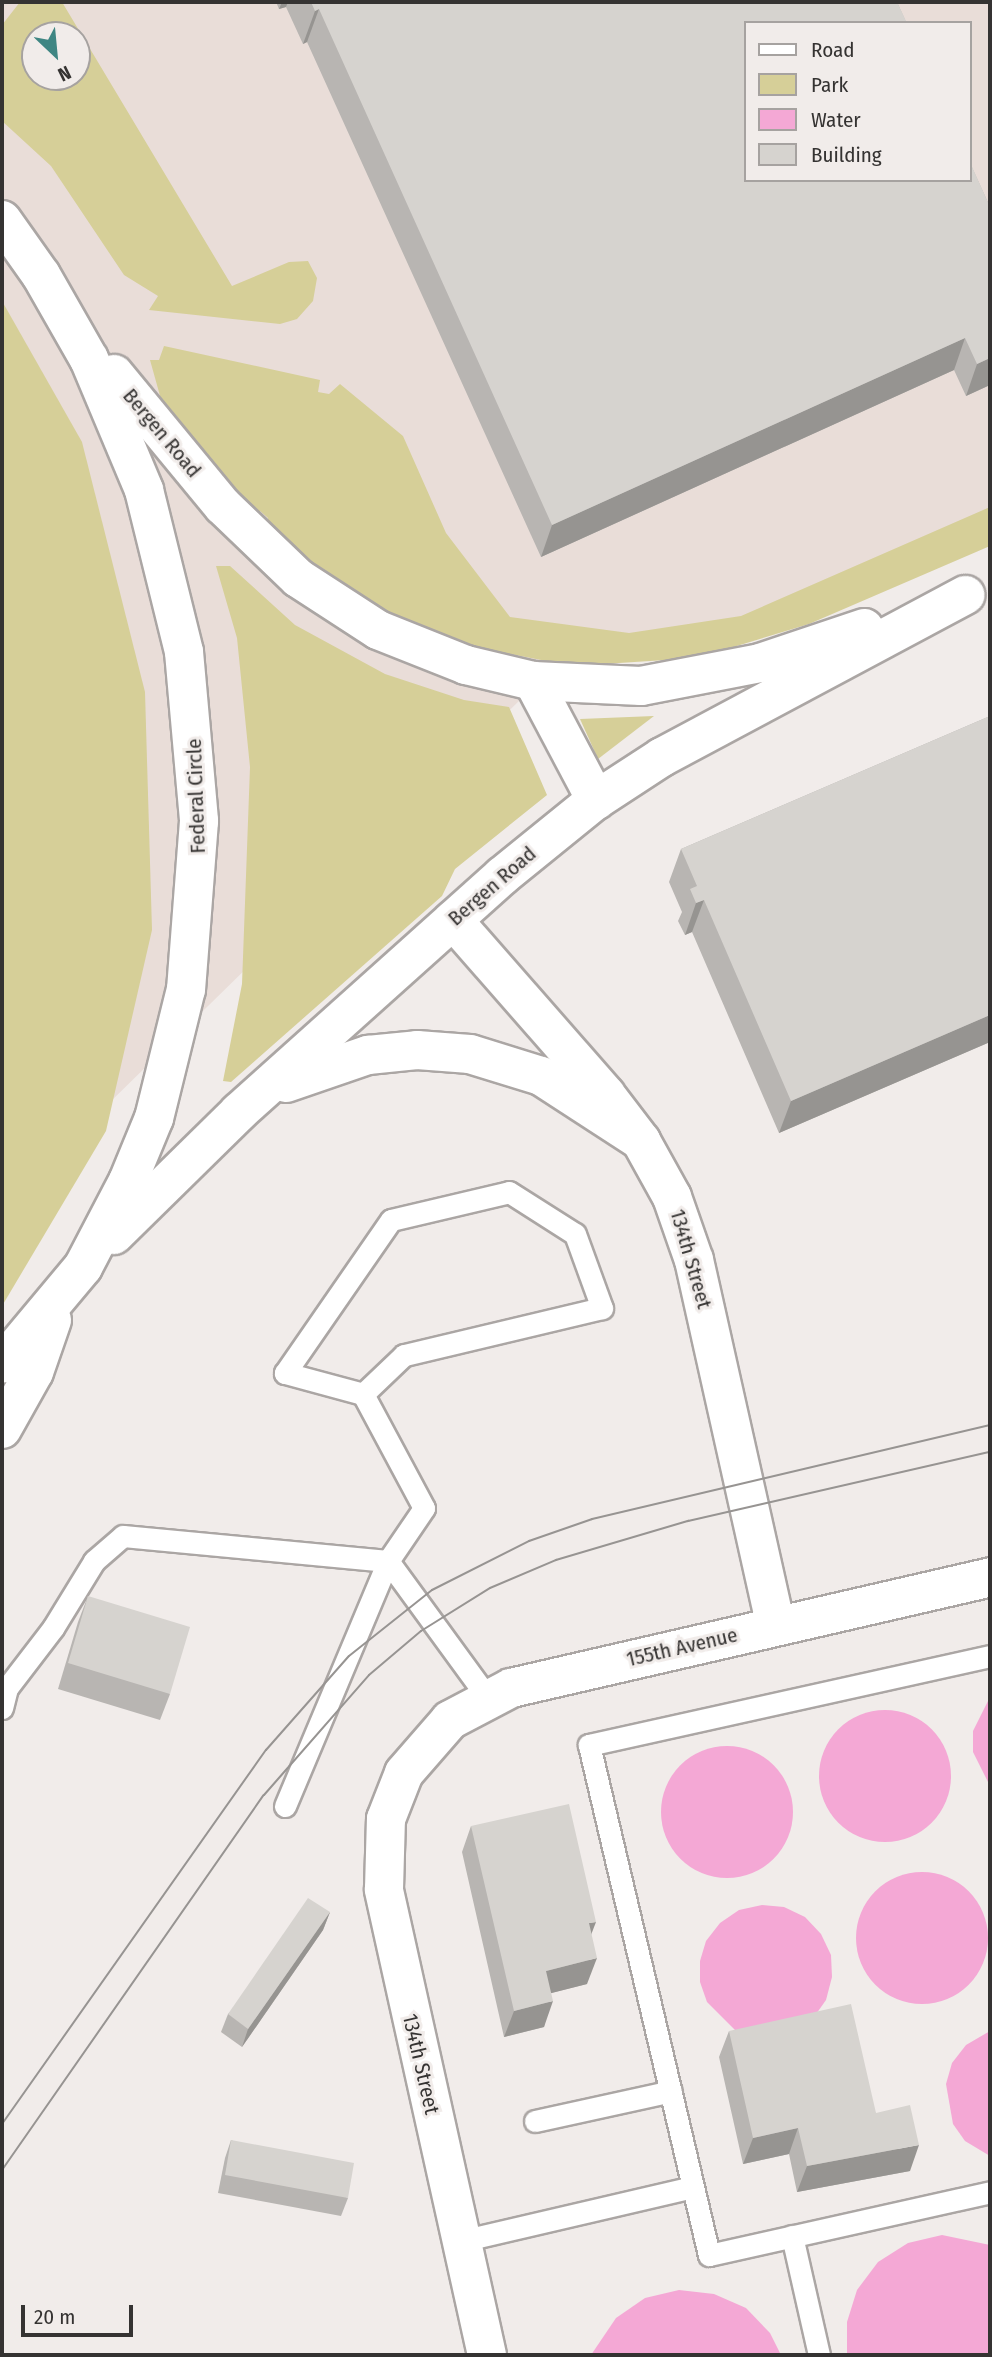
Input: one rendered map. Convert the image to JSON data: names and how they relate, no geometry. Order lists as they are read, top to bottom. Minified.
{"streets":{"street":["Bergen Road","Federal Circle","134th Street","155th Avenue"]},"crossings":[["Bergen Road","Federal Circle"],["Bergen Road","134th Street"],["134th Street","155th Avenue"]],"legend":["Road","Park","Water","Building"],"scale_bar":"20 m","north":"bottom right"}
